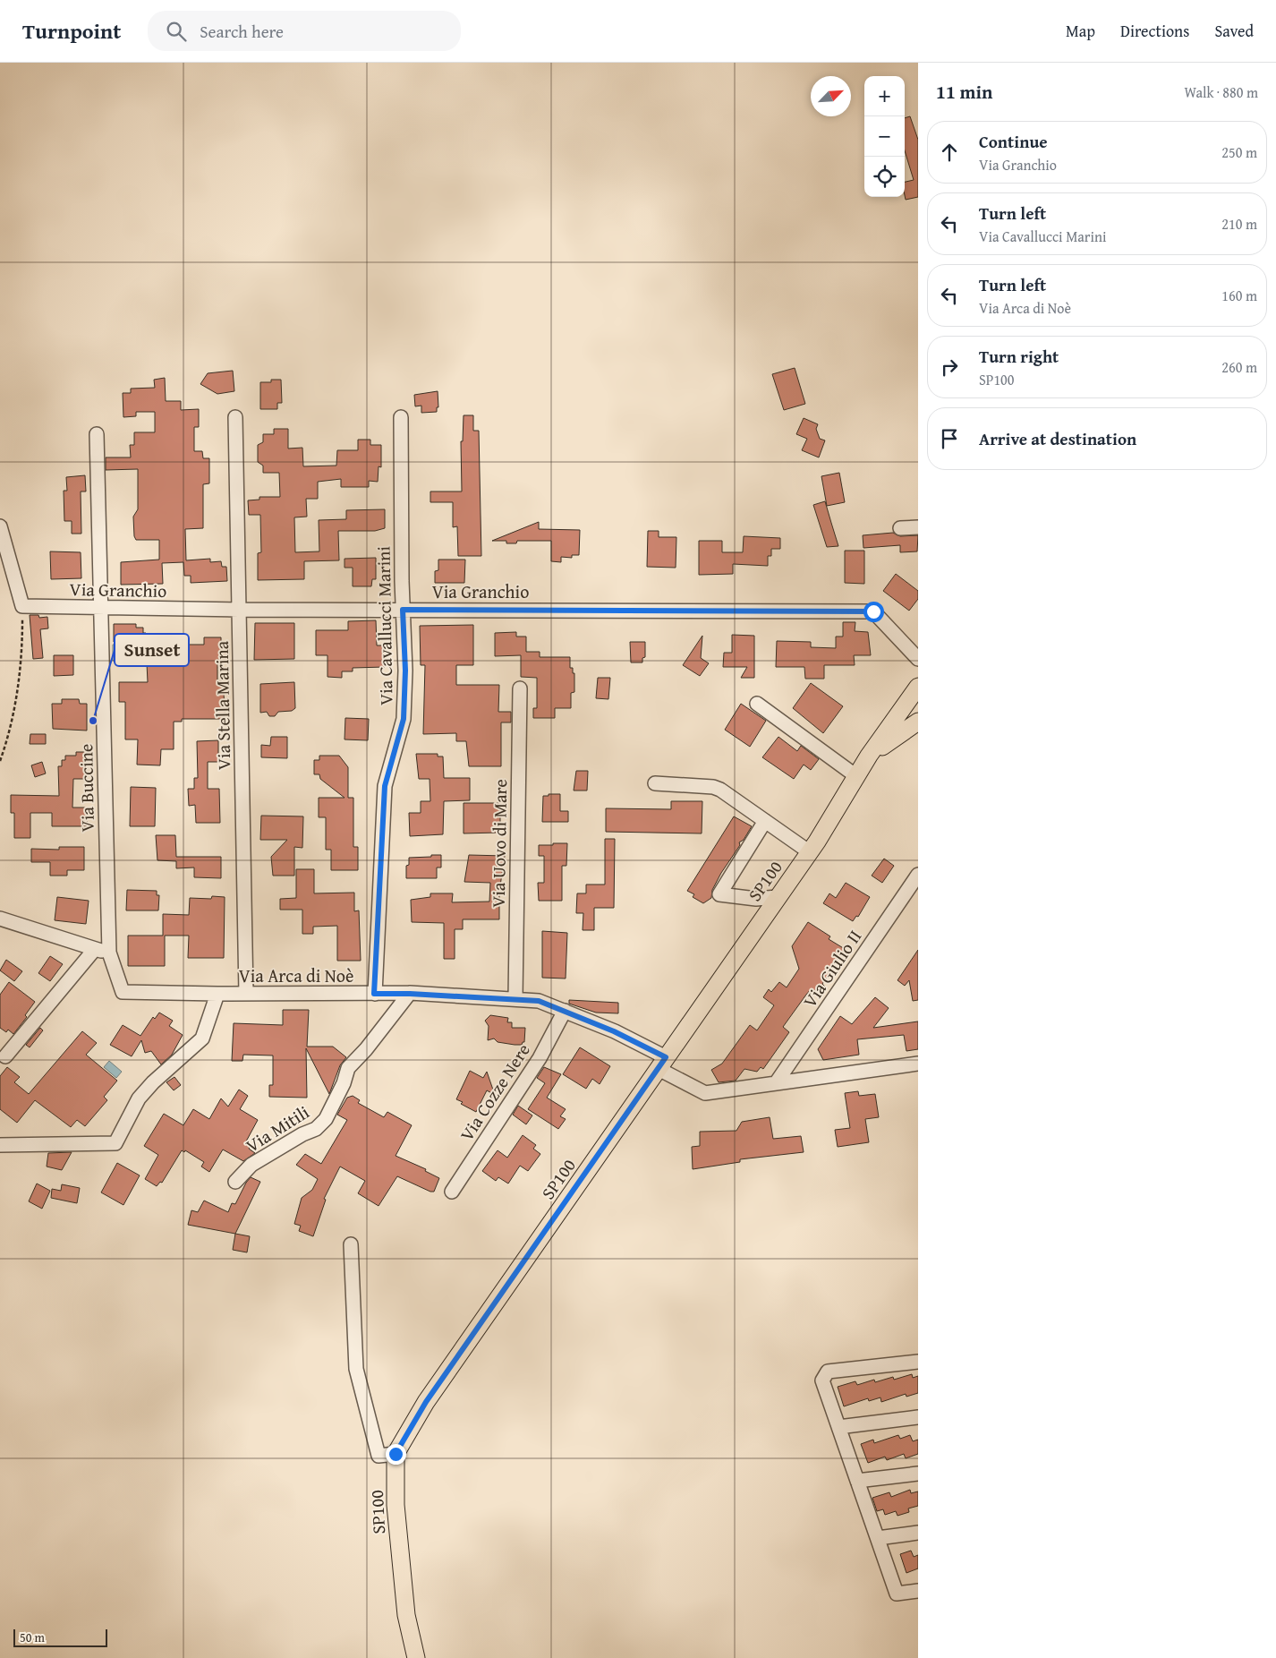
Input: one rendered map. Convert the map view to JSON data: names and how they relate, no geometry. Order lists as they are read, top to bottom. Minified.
{"streets":{"main road":["SP100"],"street":["Via Granchio","Via Cavallucci Marini","Via Stella Marina","Via Buccine","Via Uovo di Mare","Via Giulio II","Via Arca di Noè","Via Cozze Nere","Via Mitili"]},"crossings":[["Via Granchio","Via Cavallucci Marini"],["Via Granchio","Via Stella Marina"],["Via Granchio","Via Buccine"],["Via Cavallucci Marini","Via Arca di Noè"],["Via Stella Marina","Via Arca di Noè"],["Via Buccine","Via Arca di Noè"],["Via Uovo di Mare","Via Arca di Noè"],["SP100","Via Arca di Noè"],["Via Arca di Noè","Via Cozze Nere"],["Via Arca di Noè","Via Mitili"]],"places":["Sunset"],"scale_bar":"50 m","north":"top right","page":{"header":"Turnpoint","search":"Search here","nav":["Map","Directions","Saved"],"heading":["11 min","Walk · 880 m"],"map_buttons":["+","−"],"list":[["Continue","Via Granchio","250 m"],["Turn left","Via Cavallucci Marini","210 m"],["Turn left","Via Arca di Noè","160 m"],["Turn right","SP100","260 m"],"Arrive at destination"],"scale":"50 m"}}
